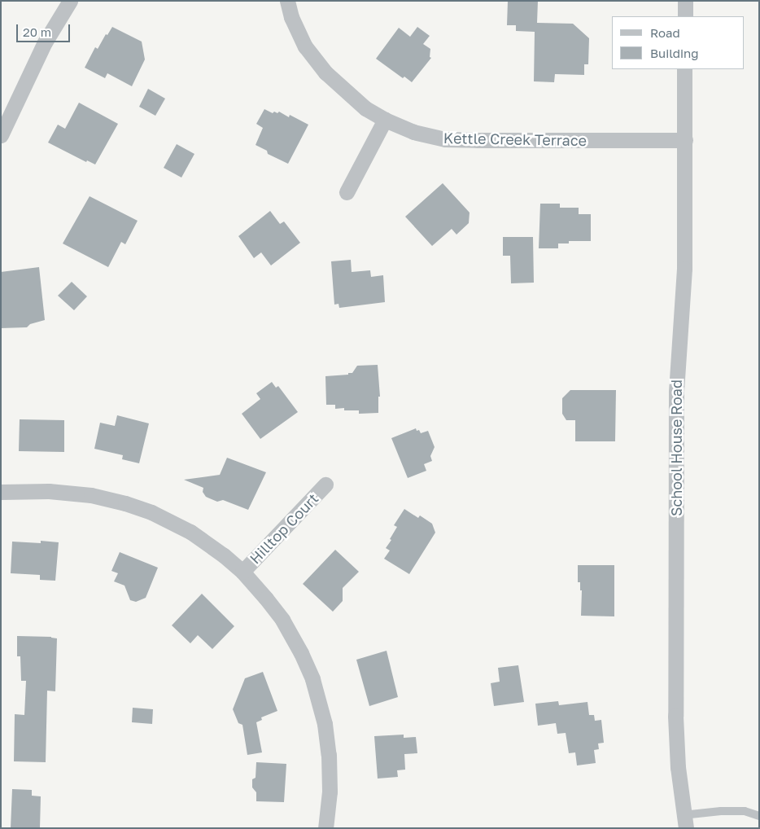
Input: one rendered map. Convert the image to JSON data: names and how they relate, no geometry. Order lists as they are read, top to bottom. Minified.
{"streets":{"street":["Kettle Creek Terrace","School House Road","Hilltop Court"]},"crossings":[["Kettle Creek Terrace","School House Road"]],"legend":["Road","Building"],"scale_bar":"20 m"}
